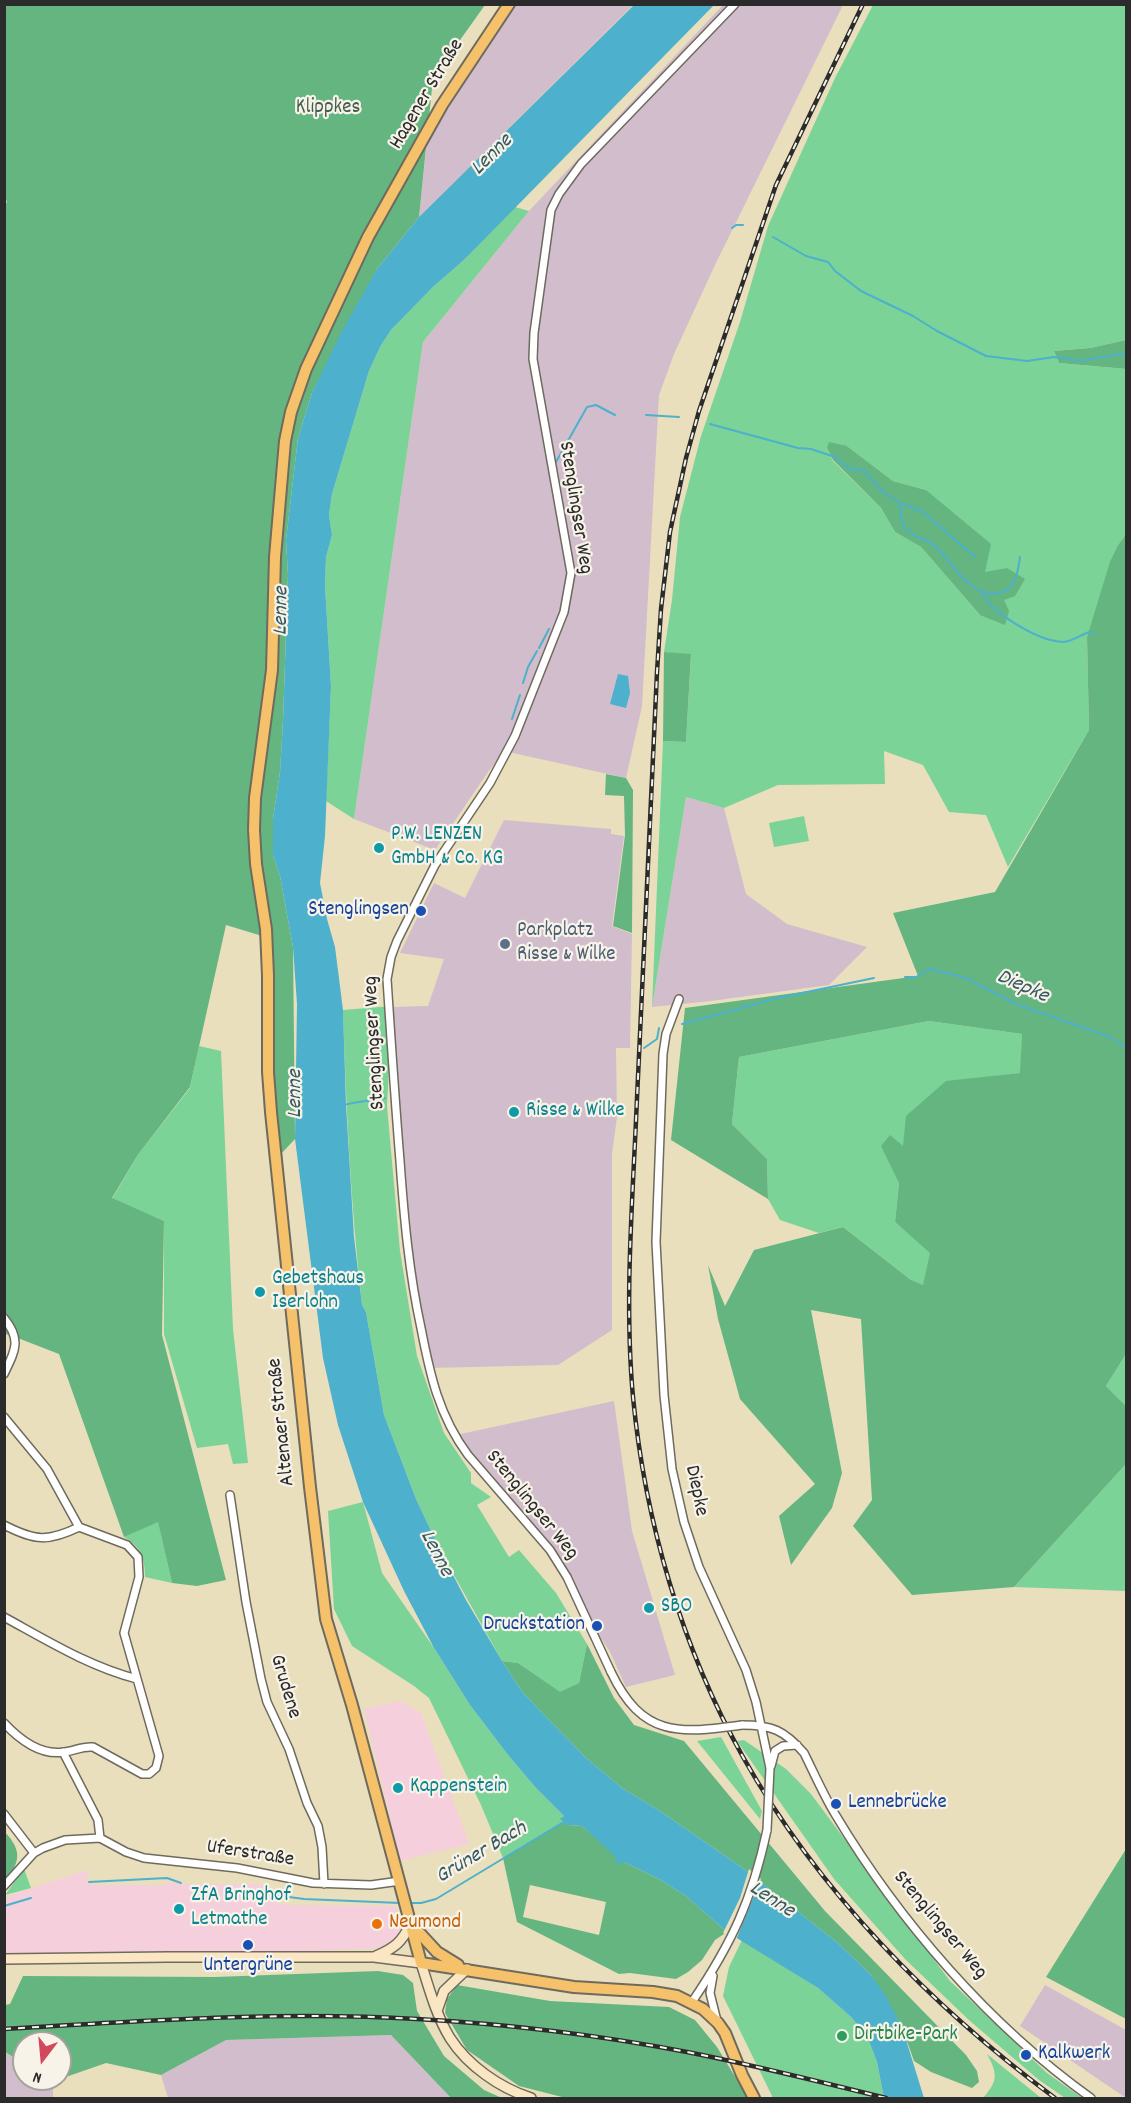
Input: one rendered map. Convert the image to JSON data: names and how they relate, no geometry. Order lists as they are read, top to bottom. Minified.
{"streets":{"main road":["Hagener Straße","Altenaer Straße"],"street":["Stenglingser Weg","Diepke","Grudene","Uferstraße"]},"crossings":[["Hagener Straße","Altenaer Straße"],["Stenglingser Weg","Diepke"],["Altenaer Straße","Uferstraße"],["Grudene","Uferstraße"]],"water":["Lenne","Diepke","Grüner Bach"],"parks":["Klippkes"],"places":["P.W. LENZEN GmbH & Co. KG","Stenglingsen","Parkplatz Risse & Wilke","Risse & Wilke","Gebetshaus Iserlohn","SBO","Druckstation","Kappenstein","Lennebrücke","ZfA Bringhof Letmathe","Neumond","Untergrüne","Dirtbike-Park","Kalkwerk"],"north":"bottom"}
